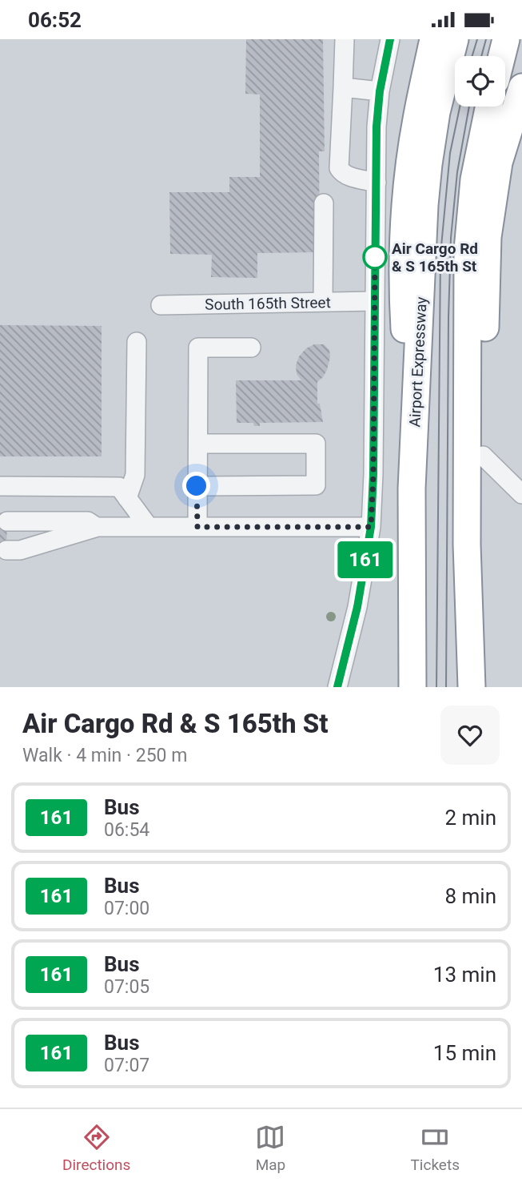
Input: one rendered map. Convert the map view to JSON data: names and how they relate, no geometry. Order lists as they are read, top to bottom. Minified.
{"streets":{"highway":["Airport Expressway"],"street":["South 165th Street"]},"places":["Air Cargo Rd & S 165th St"],"lines":["bus line 161"],"page":{"status":"06:52","on_map":"161","heading":["Air Cargo Rd & S 165th St","Walk · 4 min · 250 m"],"list":[{"mark":"161","name":"Bus","note":"06:54","value":"2 min"},{"mark":"161","name":"Bus","note":"07:00","value":"8 min"},{"mark":"161","name":"Bus","note":"07:05","value":"13 min"},{"mark":"161","name":"Bus","note":"07:07","value":"15 min"}],"tabs":["Directions","Map","Tickets"]}}
